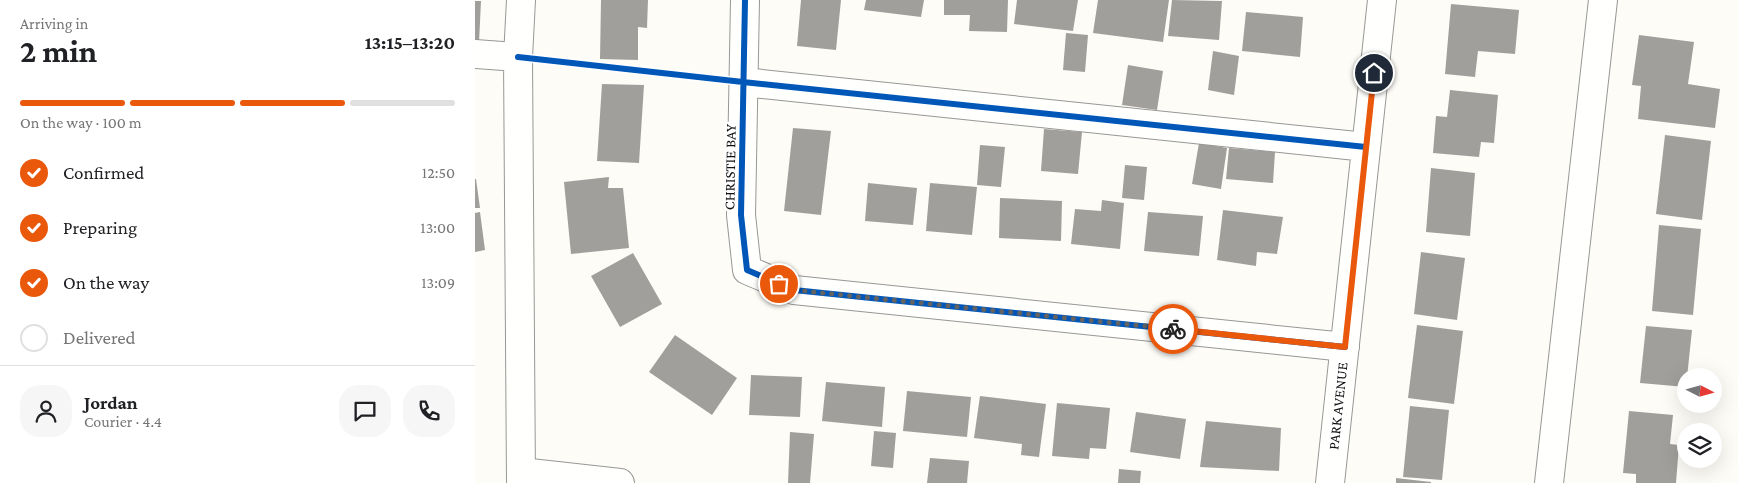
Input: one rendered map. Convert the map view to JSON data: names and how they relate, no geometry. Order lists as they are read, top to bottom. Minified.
{"streets":{"street":["CHRISTIE BAY","PARK AVENUE"]},"crossings":[["CHRISTIE BAY","PARK AVENUE"]],"north":"right","page":{"heading":["2 min","Arriving in","13:15–13:20"],"panel":["Jordan","Courier · 4.4"],"bar":"On the way · 100 m","list":[["Confirmed","12:50"],["Preparing","13:00"],["On the way","13:09"],"Delivered"]}}
